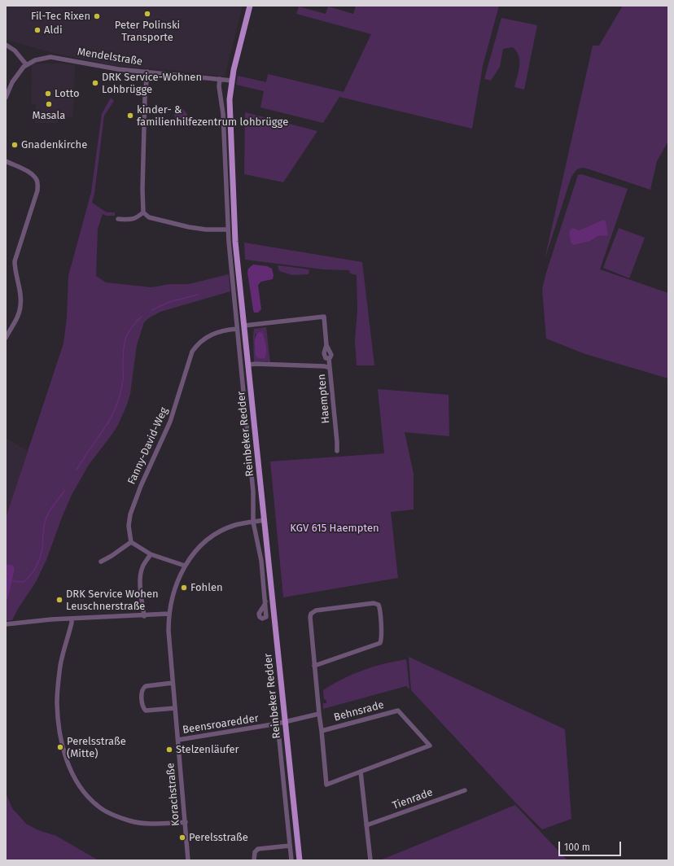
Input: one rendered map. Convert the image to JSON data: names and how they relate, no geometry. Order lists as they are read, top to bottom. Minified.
{"streets":{"main road":["Reinbeker Redder"],"street":["Mendelstraße","Haempten","Fanny-David-Weg","Behnsrade","Beensroaredder","Korachstraße","Tienrade"]},"crossings":[["Mendelstraße","Reinbeker Redder"],["Haempten","Reinbeker Redder"],["Reinbeker Redder","Fanny-David-Weg"],["Reinbeker Redder","Behnsrade"],["Reinbeker Redder","Beensroaredder"],["Reinbeker Redder","Korachstraße"],["Behnsrade","Beensroaredder"],["Beensroaredder","Korachstraße"]],"parks":["KGV 615 Haempten"],"places":["Peter Polinski Transporte","Fil-Tec Rixen","Aldi","DRK Service-Wohnen Lohbrügge","Lotto","Masala","kinder- & familienhilfezentrum lohbrügge","Gnadenkirche","Fohlen","DRK Service Wohen Leuschnerstraße","Perelsstraße (Mitte)","Stelzenläufer","Perelsstraße"],"scale_bar":"100 m"}
